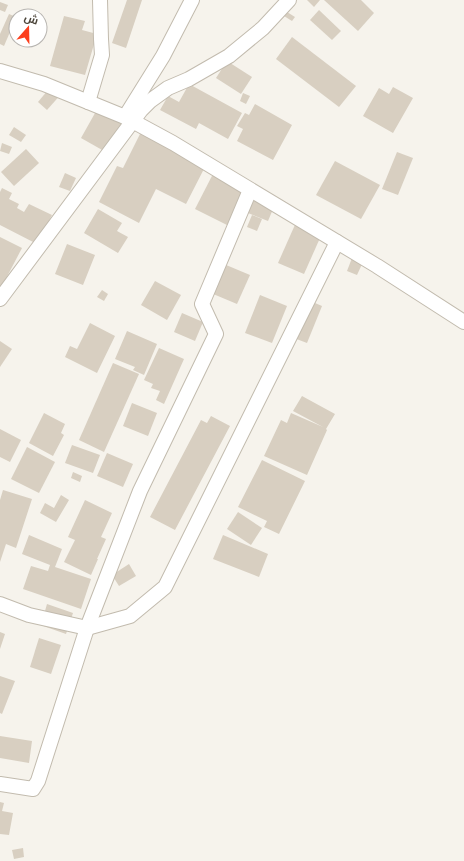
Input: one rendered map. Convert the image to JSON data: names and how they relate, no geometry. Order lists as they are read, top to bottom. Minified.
{"north":"top"}
